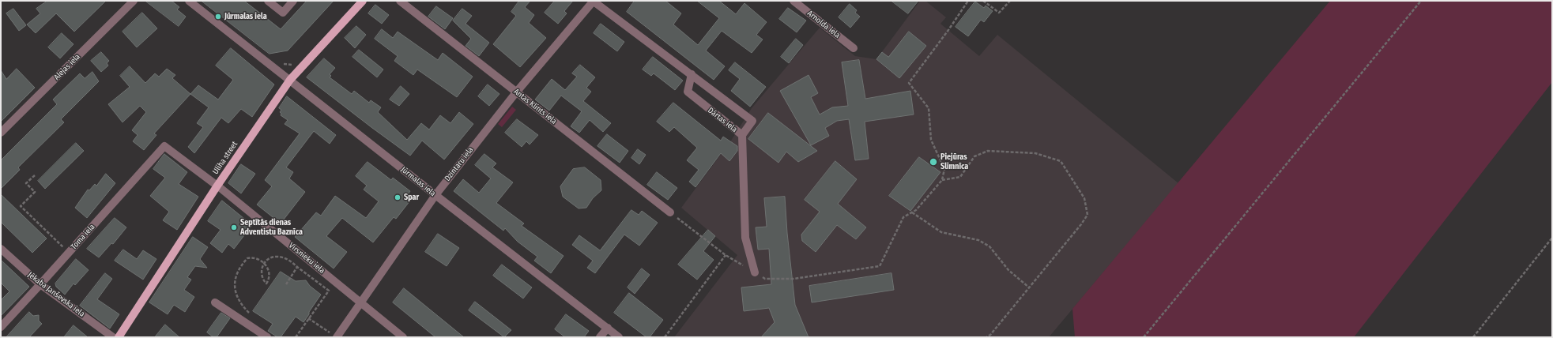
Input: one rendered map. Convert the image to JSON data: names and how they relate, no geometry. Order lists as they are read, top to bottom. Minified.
{"streets":{"main road":["Uliha street"],"street":["Arnolda iela","Alejas iela","Antas Klints iela","Dārtas iela","Dzintaru iela","Jūrmalas iela","Toma iela","Virsnieku iela","Jēkaba Janševska iela"]},"crossings":[["Antas Klints iela","Dzintaru iela"],["Dārtas iela","Dzintaru iela"],["Uliha street","Jūrmalas iela"],["Uliha street","Virsnieku iela"],["Dzintaru iela","Jūrmalas iela"],["Dzintaru iela","Virsnieku iela"],["Toma iela","Virsnieku iela"],["Toma iela","Jēkaba Janševska iela"]],"places":["Jūrmalas iela","Piejūras Slimnīca","Spar","Septītās dienas Adventistu Baznīca"]}
